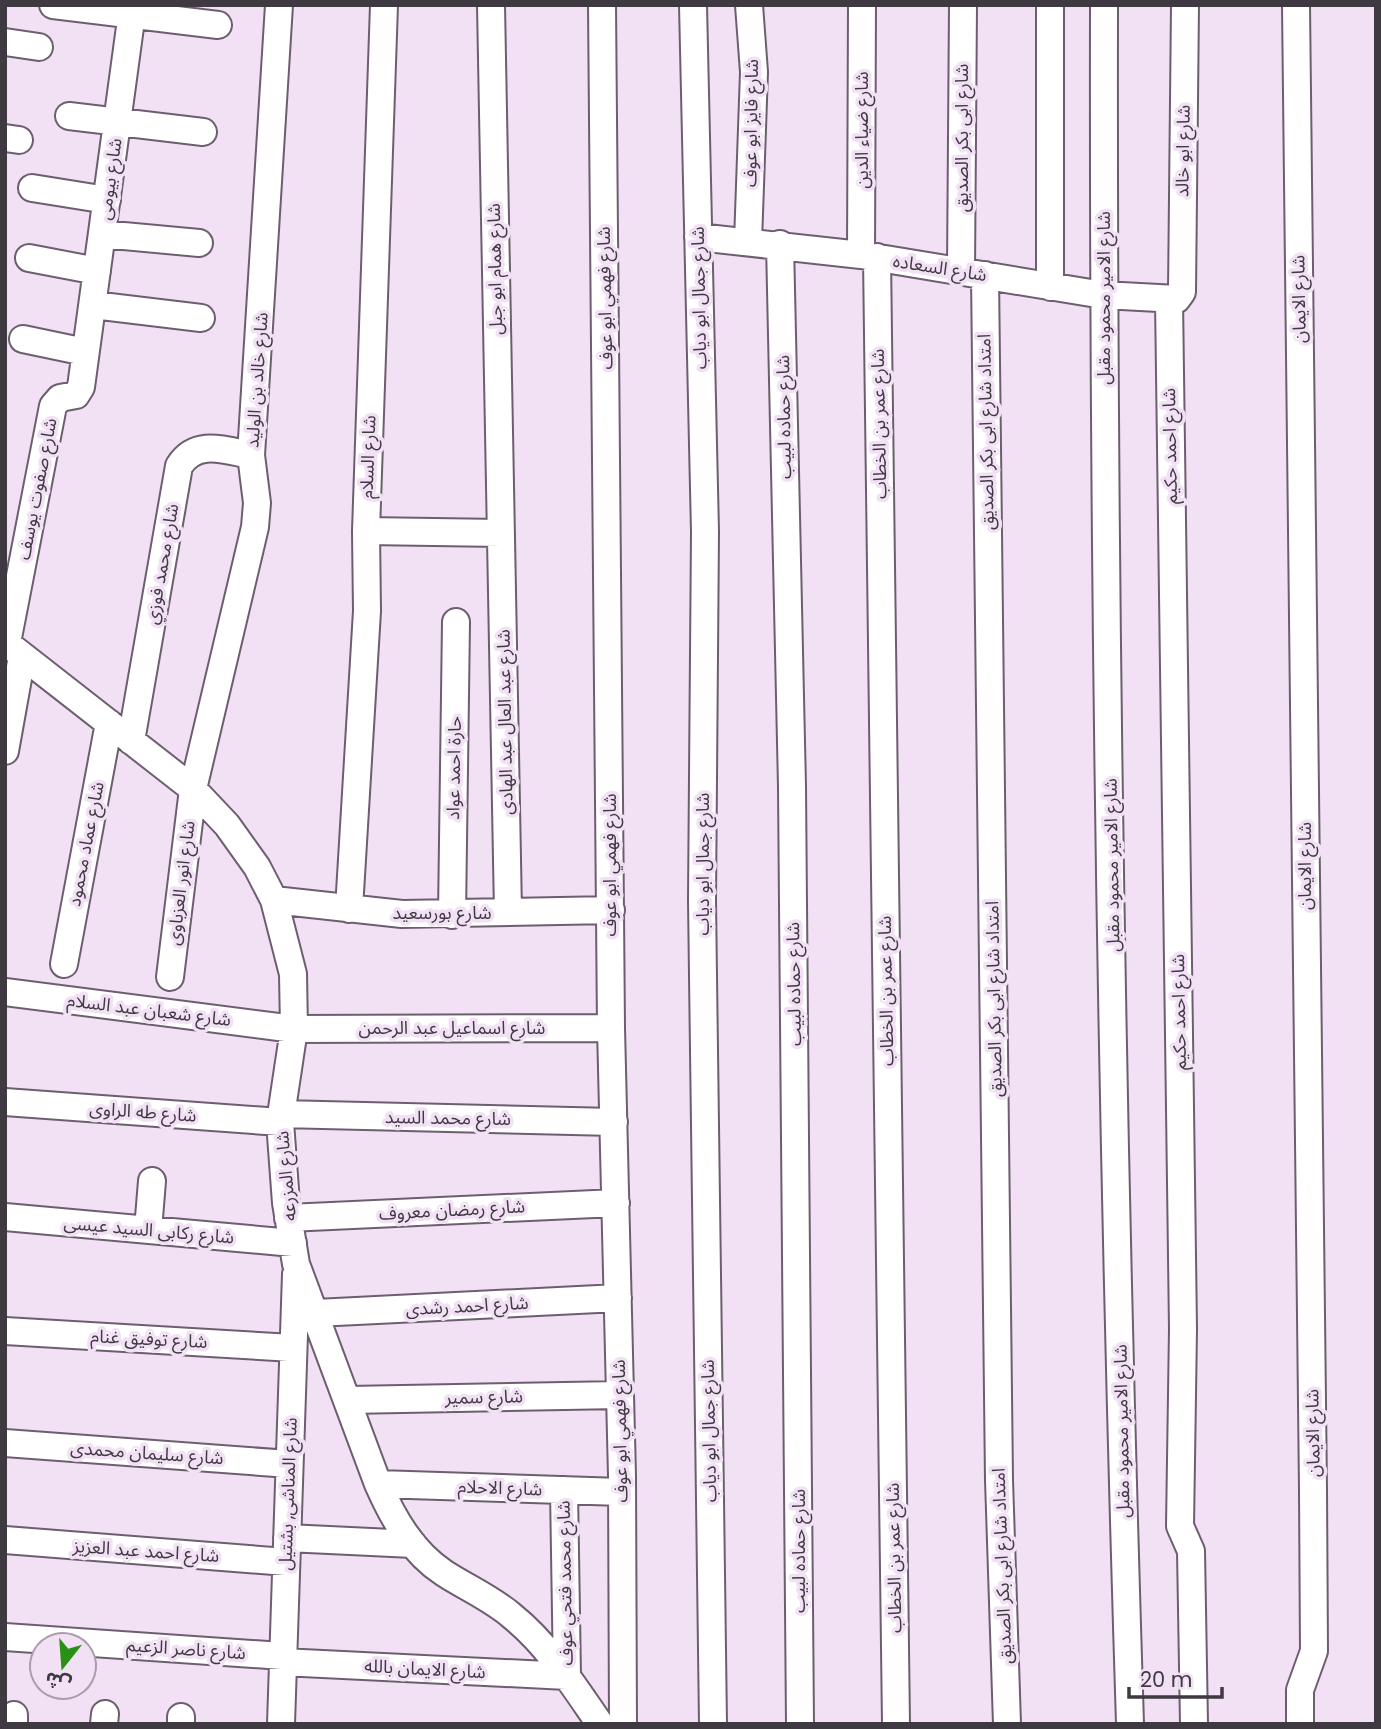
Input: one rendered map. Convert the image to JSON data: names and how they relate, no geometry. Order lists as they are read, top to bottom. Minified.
{"streets":{"street":["شارع فايز ابو عوف","شارع ضياء الدين","شارع ابى بكر الصديق","شارع ابو خالد","شارع بيومى","شارع السعاده","شارع همام ابو جبل","شارع فهمي ابو عوف","شارع جمال ابو دياب","شارع الامير محمود مقبل","شارع الايمان","شارع خالد بن الوليد","شارع حماده لبيب","شارع عمر بن الخطاب","امتداد شارع ابى بكر الصديق","شارع احمد حكيم","شارع السلام","شارع صفوت يوسف","شارع محمد فوزي","شارع عبد العال عبد الهادى","حارة احمد عواد","شارع عماد محمود","شارع انور العزباوى","شارع بورسعيد","شارع شعبان عبد السلام","شارع اسماعيل عبد الرحمن","شارع طه الراوى","شارع محمد السيد","شارع المزرعه","شارع رمضان معروف","شارع ركابى السيد عيسى","شارع احمد رشدى","شارع توفيق غنام","شارع سمير","شارع سليمان محمدى","شارع الاحلام","شارع المناشى, بشتيل","شارع احمد عبد العزيز","شارع محمد فتحي عوف","شارع ناصر الزعيم","شارع الايمان بالله"]},"crossings":[["شارع فايز ابو عوف","شارع السعاده"],["شارع ضياء الدين","شارع السعاده"],["شارع ضياء الدين","شارع عمر بن الخطاب"],["شارع ابى بكر الصديق","شارع السعاده"],["شارع ابى بكر الصديق","امتداد شارع ابى بكر الصديق"],["شارع ابو خالد","شارع السعاده"],["شارع ابو خالد","شارع احمد حكيم"],["شارع بيومى","شارع صفوت يوسف"],["شارع السعاده","شارع جمال ابو دياب"],["شارع السعاده","شارع الامير محمود مقبل"],["شارع السعاده","شارع حماده لبيب"],["شارع السعاده","شارع عمر بن الخطاب"],["شارع السعاده","امتداد شارع ابى بكر الصديق"],["شارع السعاده","شارع احمد حكيم"],["شارع همام ابو جبل","شارع عبد العال عبد الهادى"],["شارع فهمي ابو عوف","شارع بورسعيد"],["شارع فهمي ابو عوف","شارع اسماعيل عبد الرحمن"],["شارع فهمي ابو عوف","شارع محمد السيد"],["شارع فهمي ابو عوف","شارع رمضان معروف"],["شارع فهمي ابو عوف","شارع احمد رشدى"],["شارع فهمي ابو عوف","شارع سمير"],["شارع فهمي ابو عوف","شارع الاحلام"],["شارع خالد بن الوليد","شارع محمد فوزي"],["شارع خالد بن الوليد","شارع انور العزباوى"],["شارع خالد بن الوليد","شارع المزرعه"],["شارع السلام","شارع بورسعيد"],["شارع صفوت يوسف","شارع المزرعه"],["شارع محمد فوزي","شارع المزرعه"],["شارع عبد العال عبد الهادى","شارع بورسعيد"],["حارة احمد عواد","شارع بورسعيد"],["شارع عماد محمود","شارع المزرعه"],["شارع انور العزباوى","شارع المزرعه"],["شارع بورسعيد","شارع المزرعه"],["شارع شعبان عبد السلام","شارع اسماعيل عبد الرحمن"],["شارع شعبان عبد السلام","شارع المزرعه"],["شارع اسماعيل عبد الرحمن","شارع المزرعه"],["شارع طه الراوى","شارع محمد السيد"],["شارع طه الراوى","شارع المزرعه"],["شارع محمد السيد","شارع المزرعه"],["شارع المزرعه","شارع رمضان معروف"],["شارع المزرعه","شارع ركابى السيد عيسى"],["شارع المزرعه","شارع احمد رشدى"],["شارع المزرعه","شارع سمير"],["شارع المزرعه","شارع الاحلام"],["شارع المزرعه","شارع المناشى, بشتيل"],["شارع المزرعه","شارع احمد عبد العزيز"],["شارع المزرعه","شارع محمد فتحي عوف"],["شارع المزرعه","شارع الايمان بالله"],["شارع رمضان معروف","شارع ركابى السيد عيسى"],["شارع رمضان معروف","شارع المناشى, بشتيل"],["شارع ركابى السيد عيسى","شارع المناشى, بشتيل"],["شارع توفيق غنام","شارع المناشى, بشتيل"],["شارع سليمان محمدى","شارع المناشى, بشتيل"],["شارع الاحلام","شارع محمد فتحي عوف"],["شارع المناشى, بشتيل","شارع احمد عبد العزيز"],["شارع المناشى, بشتيل","شارع ناصر الزعيم"],["شارع المناشى, بشتيل","شارع الايمان بالله"],["شارع محمد فتحي عوف","شارع الايمان بالله"],["شارع ناصر الزعيم","شارع الايمان بالله"]],"scale_bar":"20 m","north":"bottom"}
